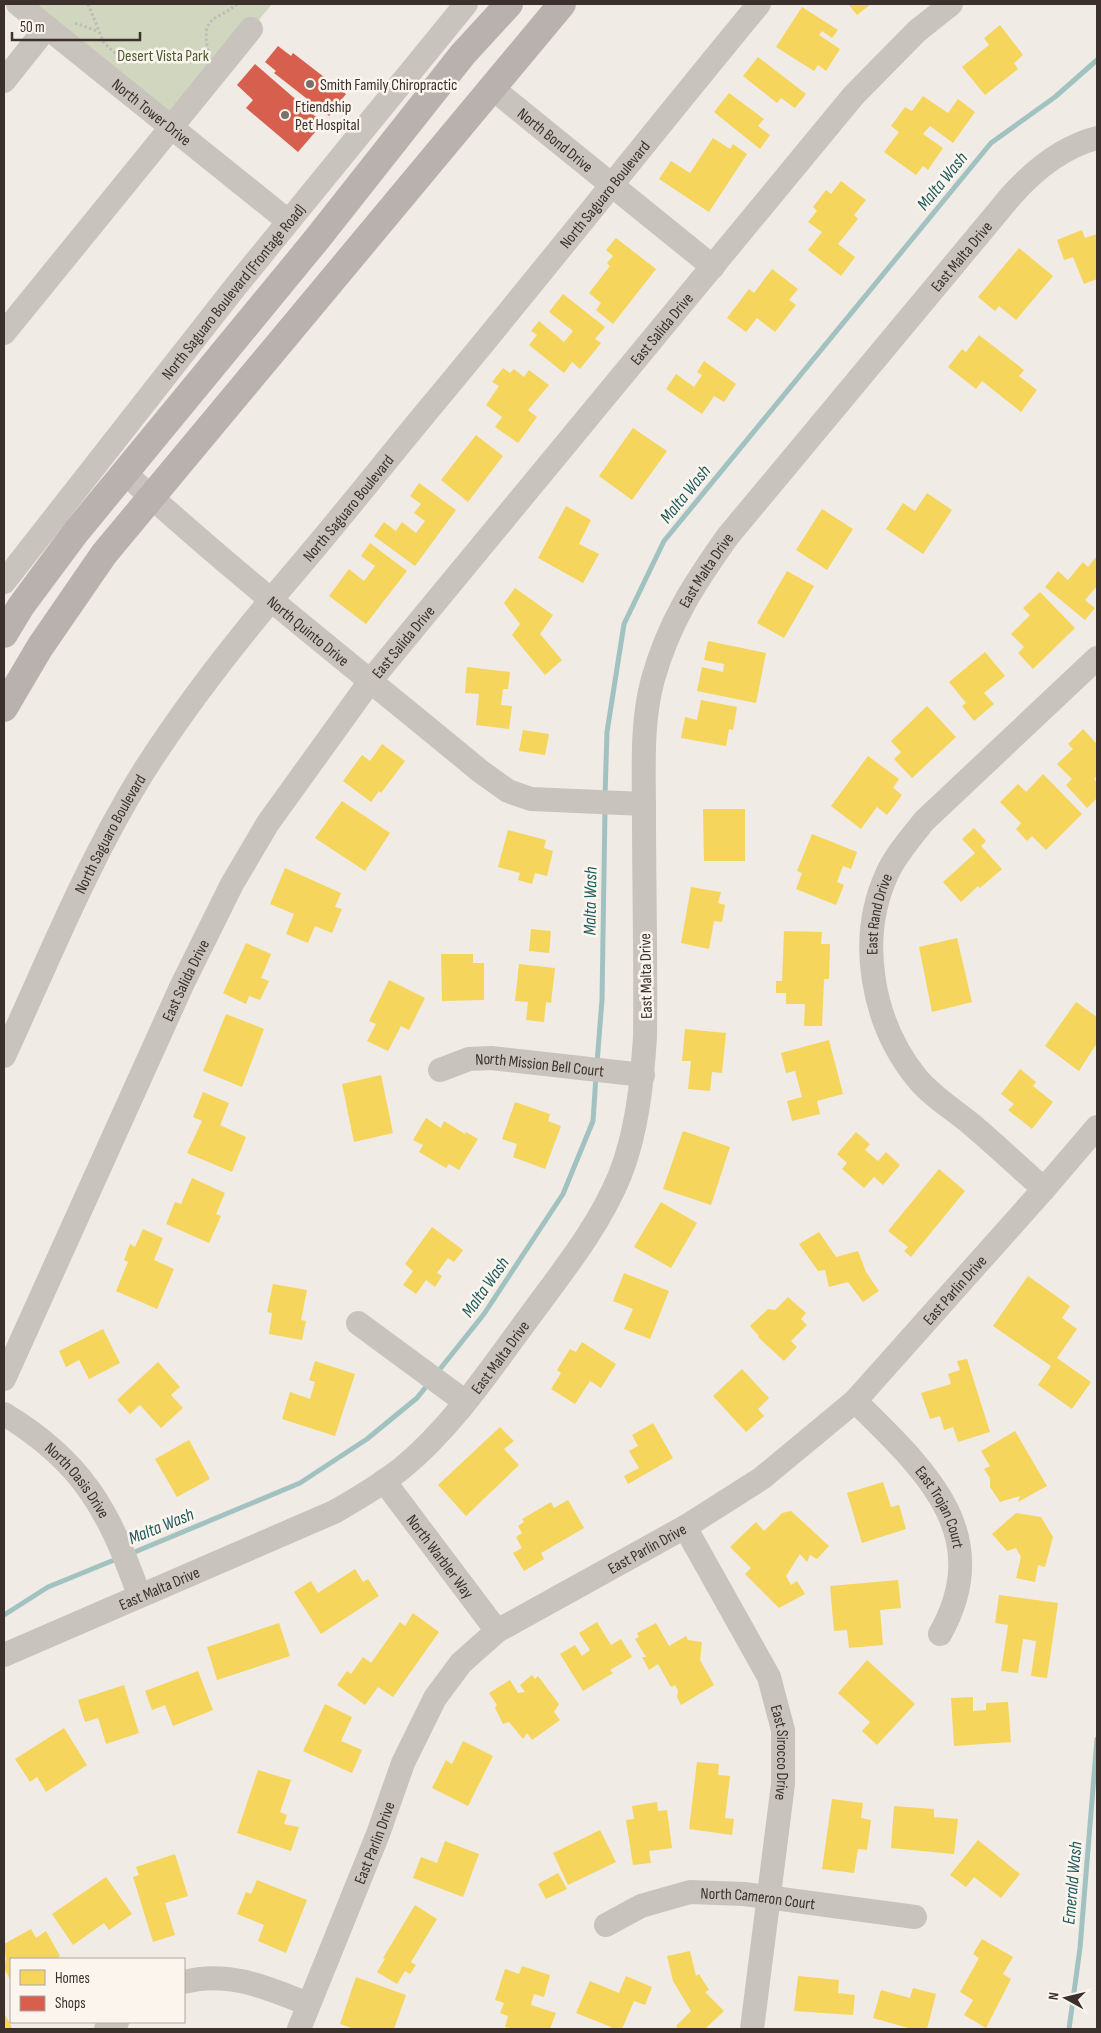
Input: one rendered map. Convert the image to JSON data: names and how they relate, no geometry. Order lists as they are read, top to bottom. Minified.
{"streets":{"street":["North Tower Drive","North Bond Drive","North Saguaro Boulevard","East Malta Drive","North Saguaro Boulevard (Frontage Road)","East Salida Drive","North Quinto Drive","East Rand Drive","North Mission Bell Court","East Parlin Drive","North Oasis Drive","East Trojan Court","North Warbler Way","East Sirocco Drive","North Cameron Court"]},"crossings":[["North Tower Drive","North Saguaro Boulevard (Frontage Road)"],["North Bond Drive","North Saguaro Boulevard"],["North Bond Drive","East Salida Drive"],["North Saguaro Boulevard","North Quinto Drive"],["East Malta Drive","North Quinto Drive"],["East Malta Drive","North Mission Bell Court"],["East Malta Drive","North Oasis Drive"],["East Malta Drive","North Warbler Way"],["East Salida Drive","North Quinto Drive"],["East Rand Drive","East Parlin Drive"],["East Parlin Drive","East Trojan Court"],["East Parlin Drive","North Warbler Way"],["East Parlin Drive","East Sirocco Drive"],["East Sirocco Drive","North Cameron Court"]],"water":["Malta Wash","Emerald Wash"],"parks":["Desert Vista Park"],"places":["Smith Family Chiropractic","Ftiendship Pet Hospital"],"legend":["Homes","Shops"],"scale_bar":"50 m","north":"left"}
